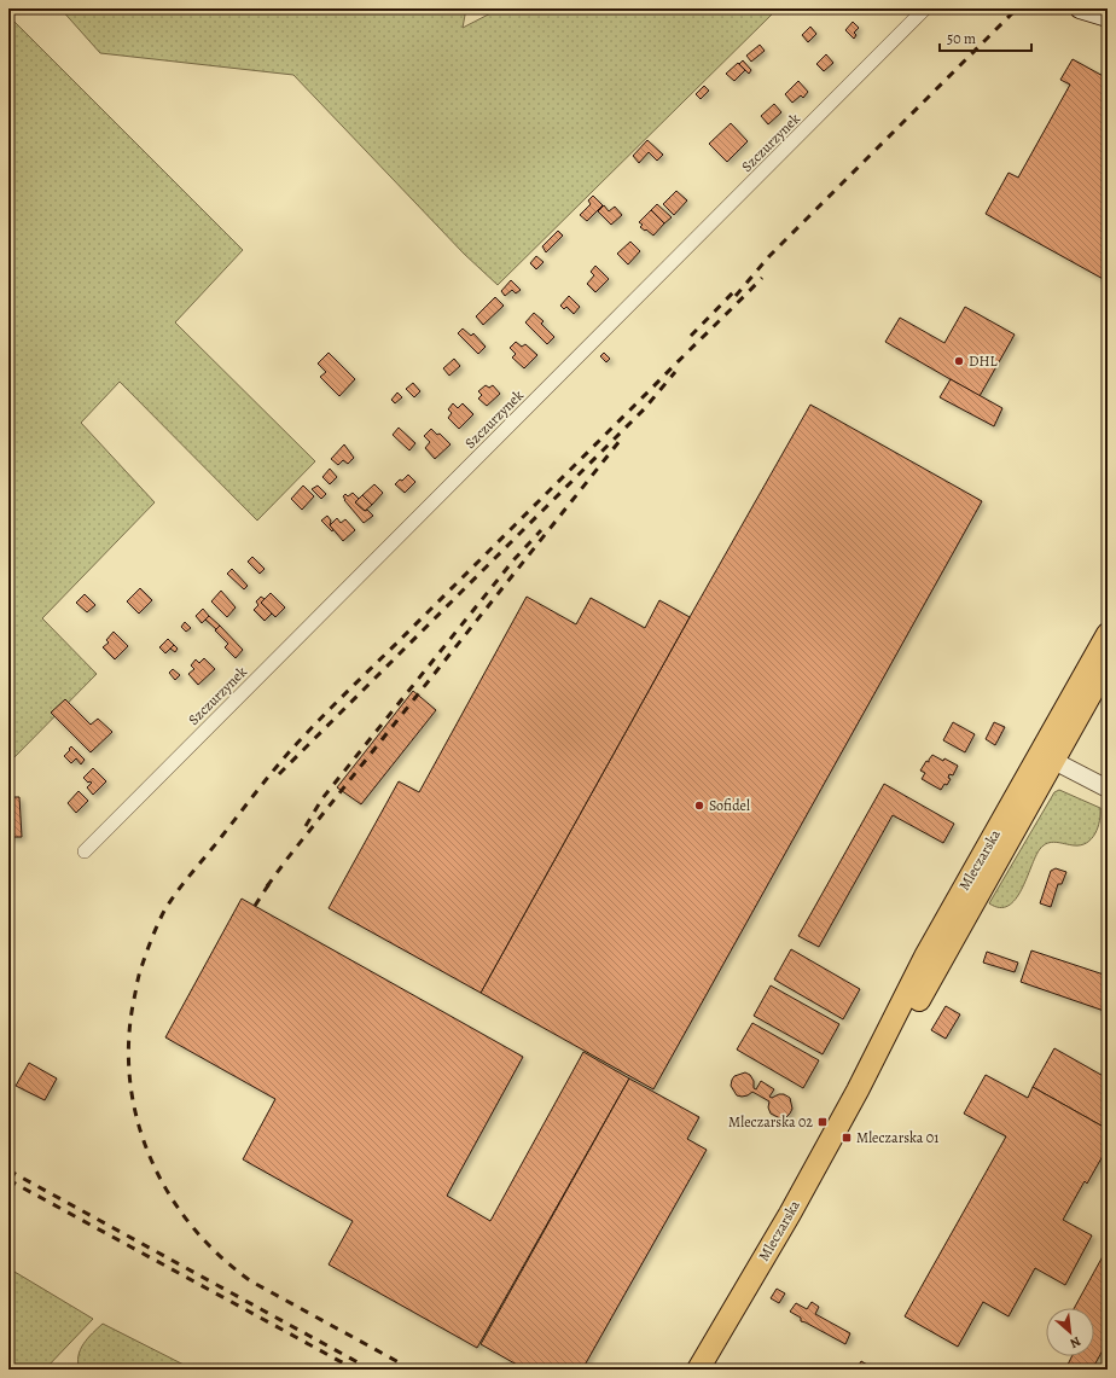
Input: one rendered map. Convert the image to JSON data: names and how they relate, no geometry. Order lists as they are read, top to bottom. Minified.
{"streets":{"main road":["Mleczarska"],"street":["Szczurzynek"]},"places":{"other":["DHL","Sofidel"],"transit":["Mleczarska 02","Mleczarska 01"]},"scale_bar":"50 m","north":"bottom right"}
